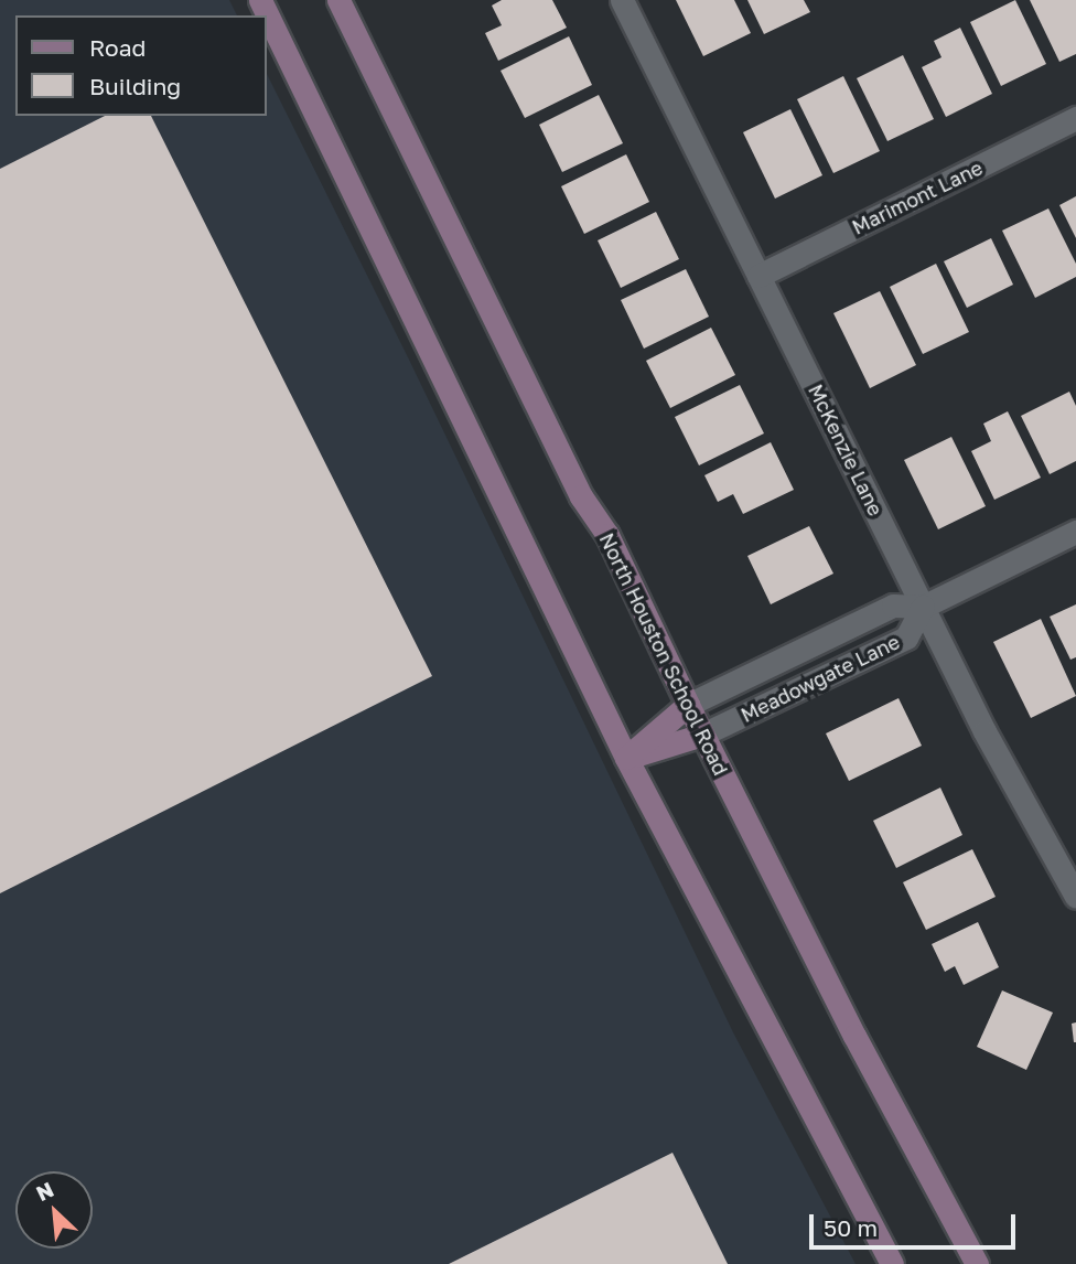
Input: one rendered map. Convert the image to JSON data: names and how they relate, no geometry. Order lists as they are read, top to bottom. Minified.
{"streets":{"main road":["North Houston School Road"],"street":["Marimont Lane","McKenzie Lane","Meadowgate Lane"]},"crossings":[["Marimont Lane","McKenzie Lane"],["McKenzie Lane","Meadowgate Lane"],["North Houston School Road","Meadowgate Lane"]],"legend":["Road","Building"],"scale_bar":"50 m","north":"top left"}
